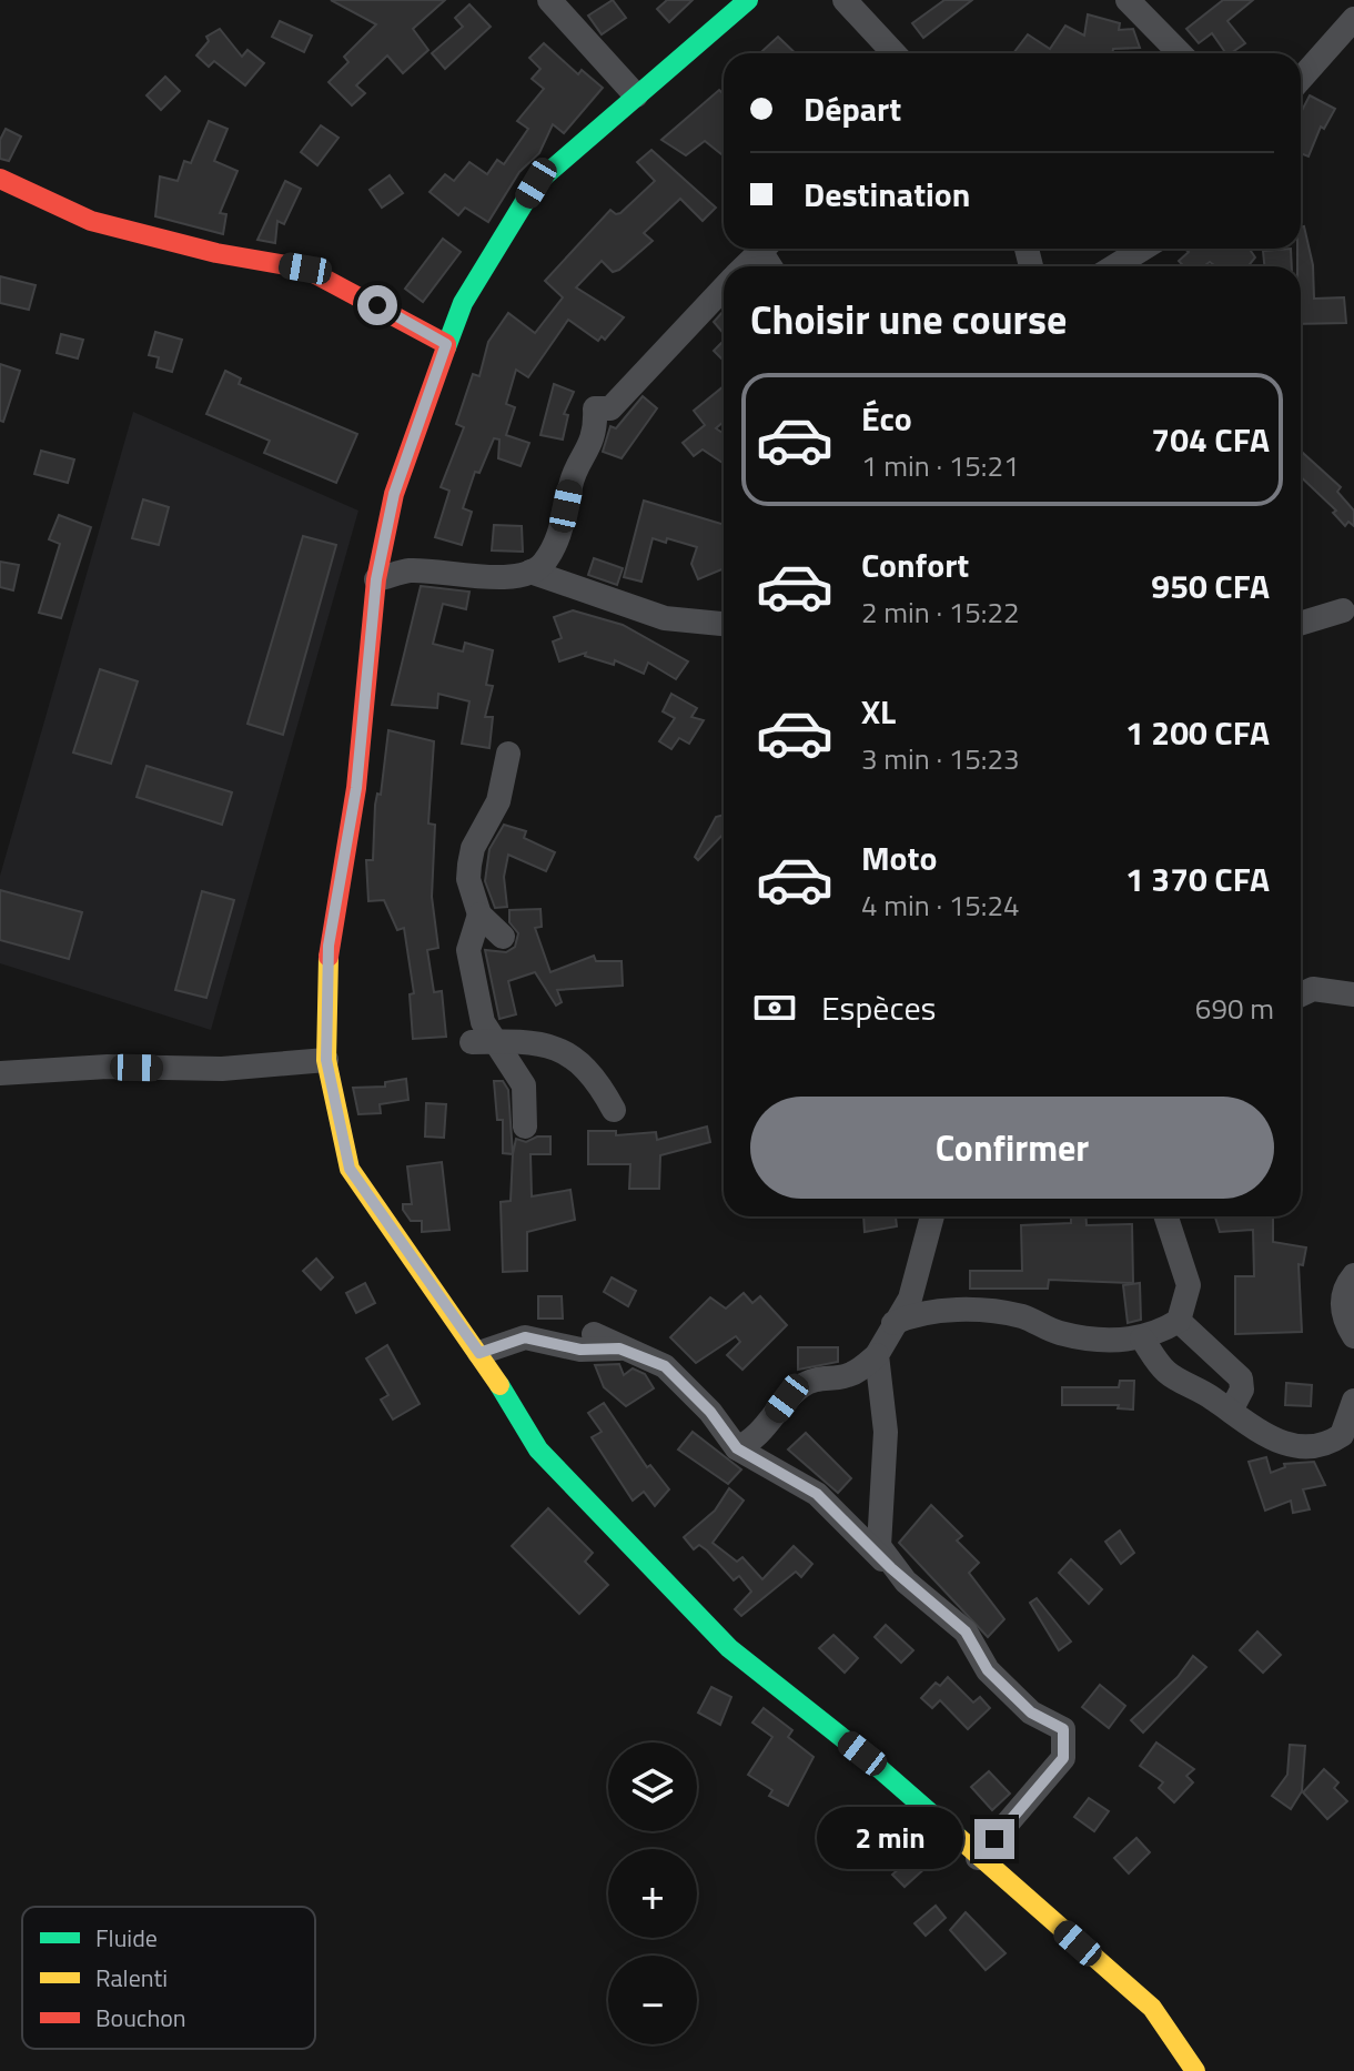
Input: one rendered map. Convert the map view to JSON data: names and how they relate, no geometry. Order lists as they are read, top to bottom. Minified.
{"legend":["Fluide","Ralenti","Bouchon"],"page":{"banner":["Départ","Destination"],"heading":"Choisir une course","list":[{"name":"Éco","note":"1 min · 15:21","value":"704 CFA"},{"name":"Confort","note":"2 min · 15:22","value":"950 CFA"},{"name":"XL","note":"3 min · 15:23","value":"1 200 CFA"},{"name":"Moto","note":"4 min · 15:24","value":"1 370 CFA"}],"pay":["Espèces","690 m"],"buttons":"Confirmer","map_buttons":["+","−"],"bubble":"2 min"}}
